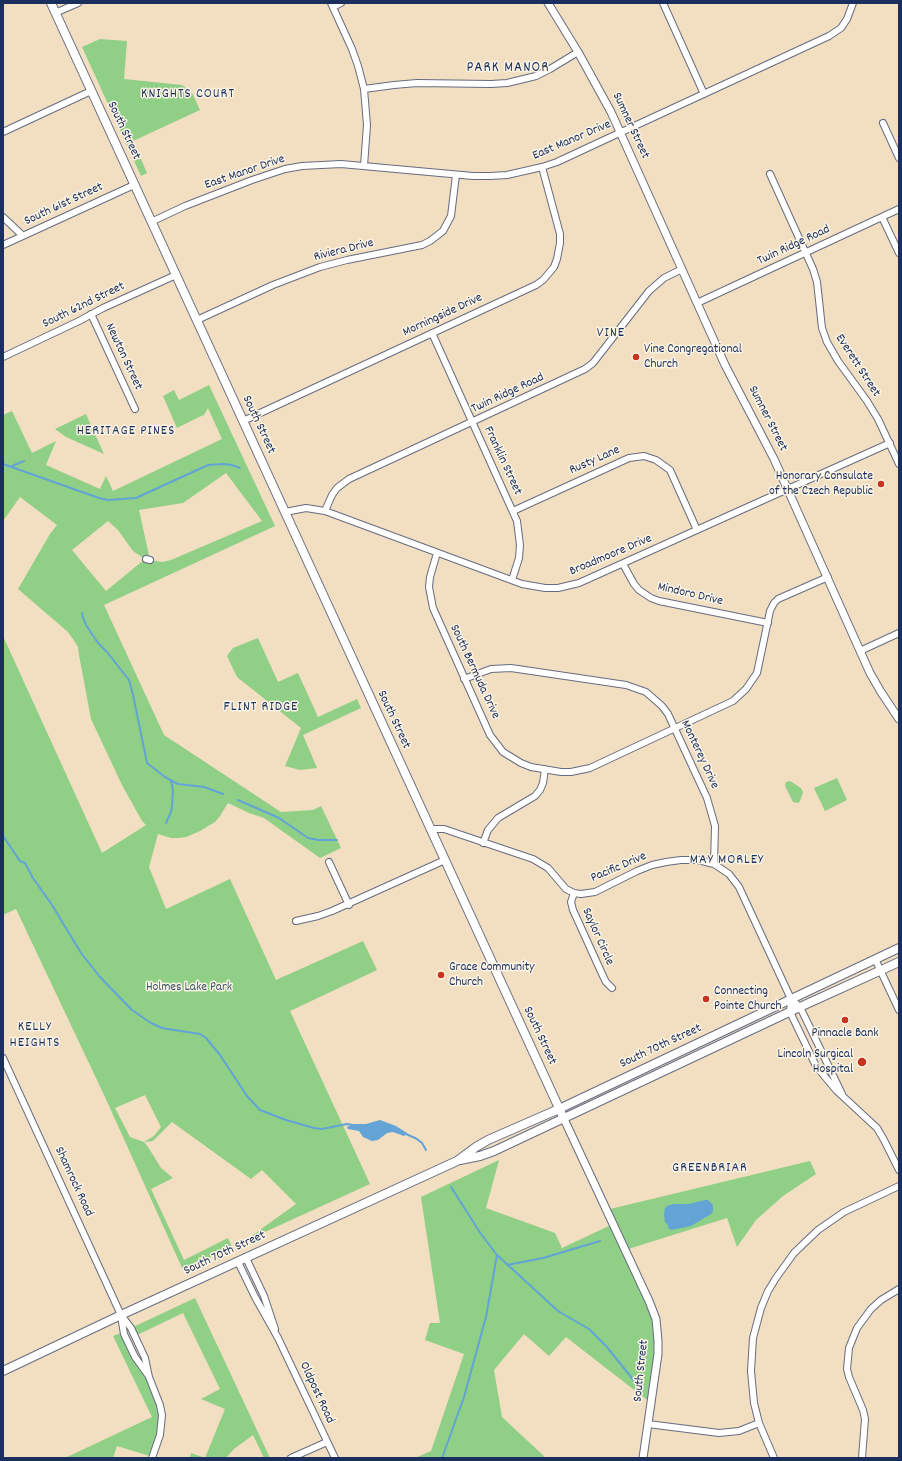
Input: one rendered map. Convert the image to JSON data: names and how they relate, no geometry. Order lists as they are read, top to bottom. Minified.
{"streets":{"main road":["South Street","South 70th Street"],"street":["Sumner Street","East Manor Drive","South 61st Street","Twin Ridge Road","Riviera Drive","South 62nd Street","Morningside Drive","Newton Street","Everett Street","Franklin Street","Rusty Lane","Broadmoore Drive","Mindoro Drive","South Bermuda Drive","Monterey Drive","Pacific Drive","Saylor Circle","Shamrock Road","Oldpost Road"]},"crossings":[["Sumner Street","East Manor Drive"],["Sumner Street","Twin Ridge Road"],["Sumner Street","Broadmoore Drive"],["Sumner Street","South Bermuda Drive"],["South Street","East Manor Drive"],["South Street","South 61st Street"],["South Street","Riviera Drive"],["South Street","South 62nd Street"],["South Street","Morningside Drive"],["South Street","Broadmoore Drive"],["South Street","South 70th Street"],["East Manor Drive","Riviera Drive"],["East Manor Drive","Morningside Drive"],["Twin Ridge Road","Everett Street"],["Twin Ridge Road","Franklin Street"],["Twin Ridge Road","Broadmoore Drive"],["South 62nd Street","Newton Street"],["Morningside Drive","Franklin Street"],["Everett Street","Broadmoore Drive"],["Franklin Street","Rusty Lane"],["Franklin Street","Broadmoore Drive"],["Rusty Lane","Broadmoore Drive"],["Broadmoore Drive","Mindoro Drive"],["Broadmoore Drive","South Bermuda Drive"],["Mindoro Drive","South Bermuda Drive"],["South Bermuda Drive","Monterey Drive"],["Monterey Drive","Pacific Drive"],["Pacific Drive","Saylor Circle"],["South 70th Street","Shamrock Road"],["South 70th Street","Oldpost Road"]],"districts":["PARK MANOR","KNIGHTS COURT","VINE","HERITAGE PINES","FLINT RIDGE","MAY MORLEY","KELLY HEIGHTS","GREENBRIAR"],"parks":["Holmes Lake Park"],"places":["Vine Congregational Church","Honorary Consulate of the Czech Republic","Grace Community Church","Connecting Pointe Church","Pinnacle Bank","Lincoln Surgical Hospital"]}
